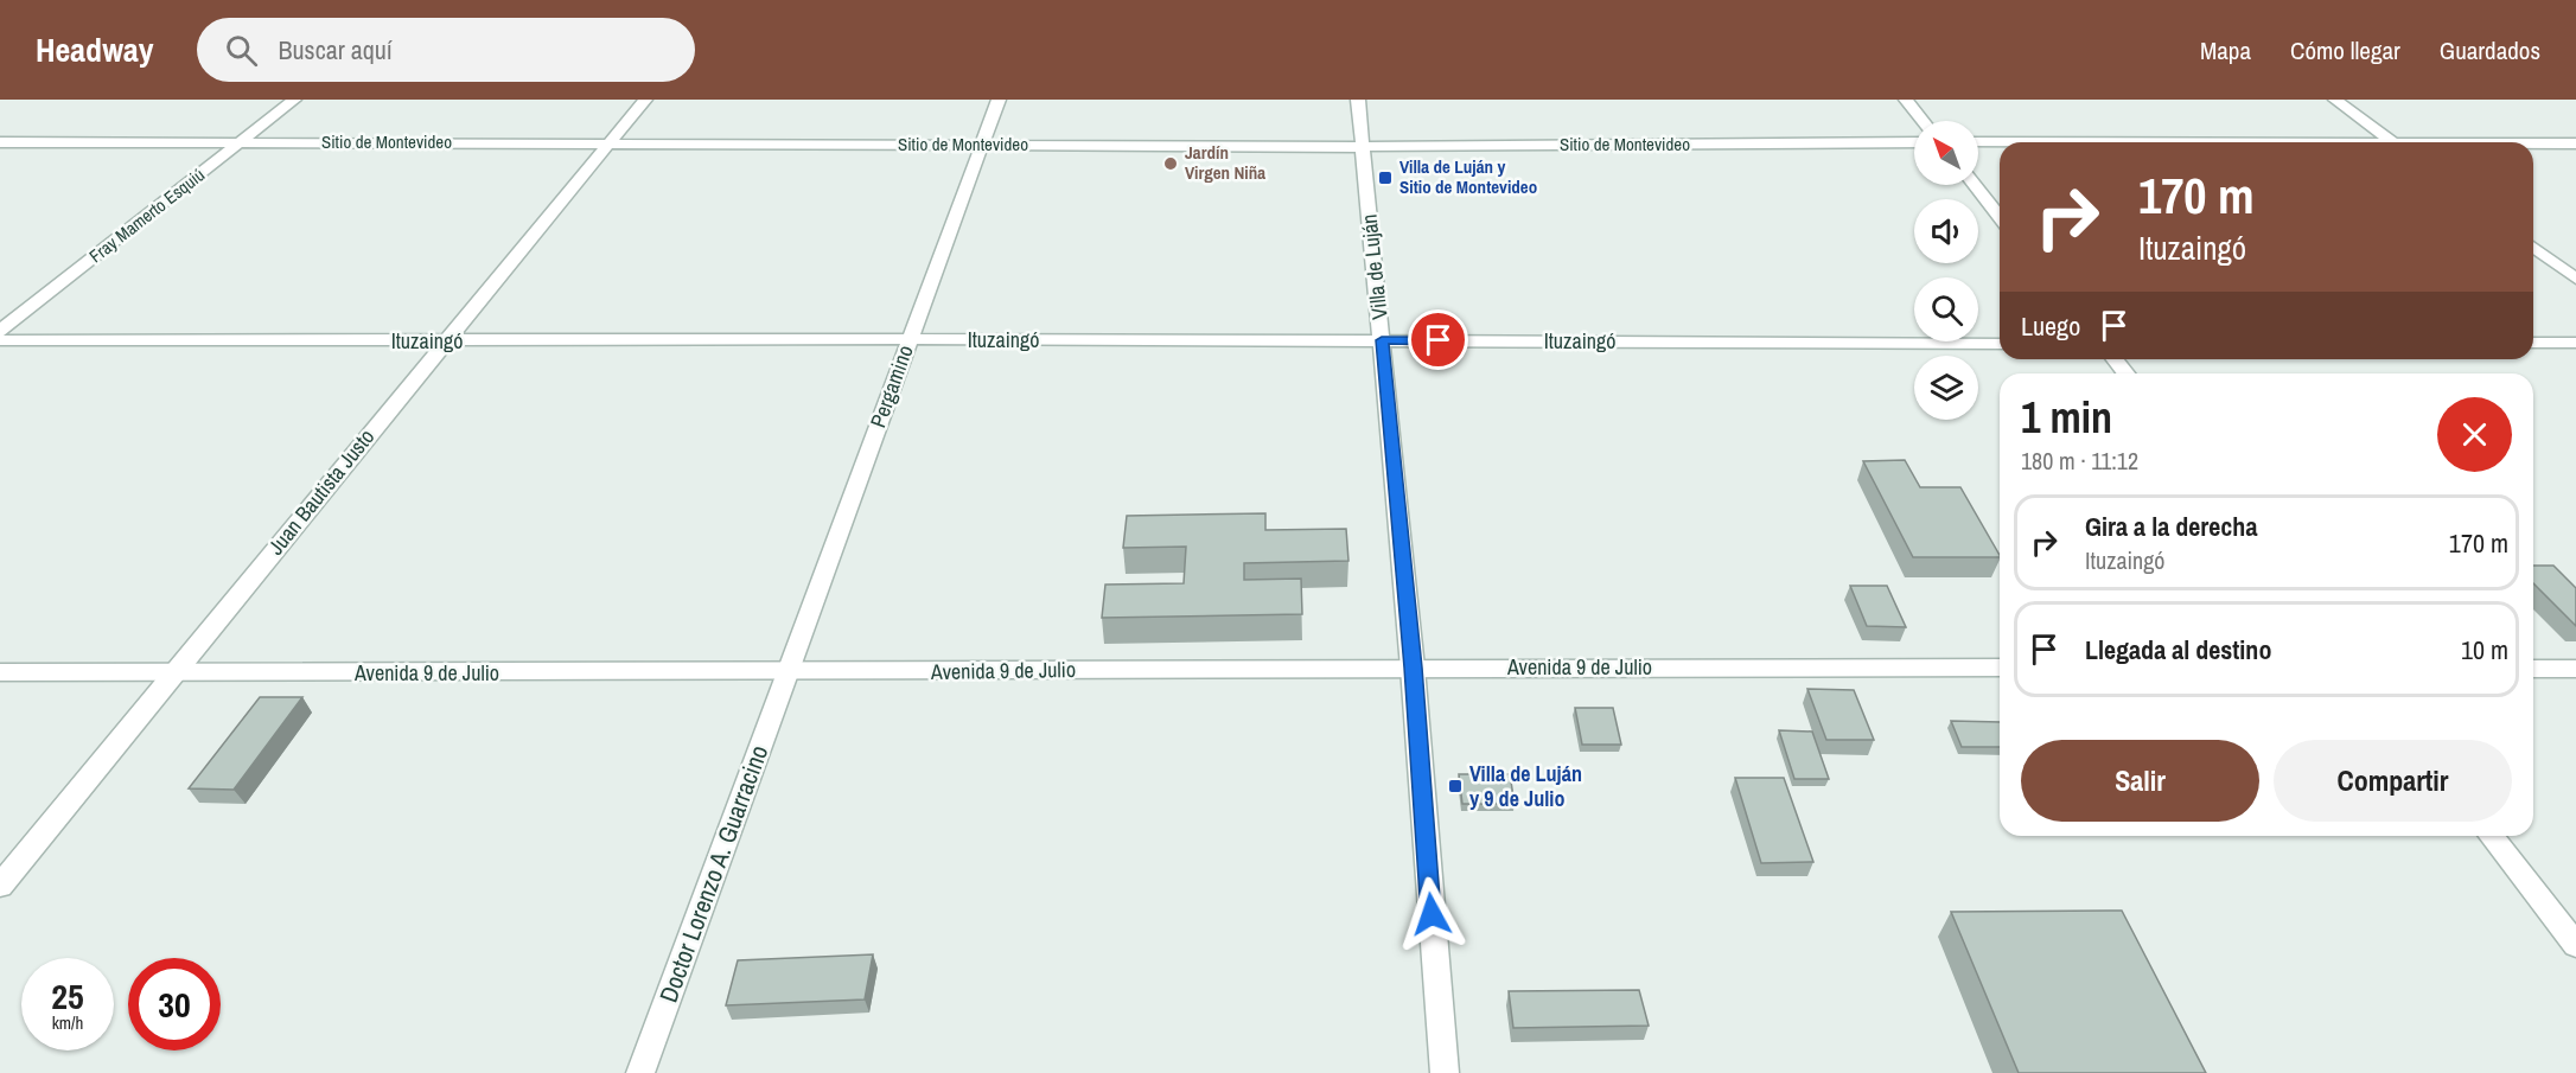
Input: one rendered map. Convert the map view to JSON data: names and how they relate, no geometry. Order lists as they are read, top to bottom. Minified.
{"streets":{"street":["Sitio de Montevideo","Fray Mamerto Esquiú","Villa de Luján","Ituzaingó","Pergamino","Juan Bautista Justo","Avenida 9 de Julio","Doctor Lorenzo A. Guarracino"]},"crossings":[["Sitio de Montevideo","Fray Mamerto Esquiú"],["Sitio de Montevideo","Villa de Luján"],["Sitio de Montevideo","Pergamino"],["Sitio de Montevideo","Juan Bautista Justo"],["Villa de Luján","Ituzaingó"],["Villa de Luján","Avenida 9 de Julio"],["Ituzaingó","Pergamino"],["Ituzaingó","Juan Bautista Justo"],["Pergamino","Avenida 9 de Julio"],["Pergamino","Doctor Lorenzo A. Guarracino"],["Juan Bautista Justo","Avenida 9 de Julio"],["Avenida 9 de Julio","Doctor Lorenzo A. Guarracino"]],"places":{"other":["Jardín Virgen Niña"],"transit":["Villa de Luján y Sitio de Montevideo","Villa de Luján y 9 de Julio"]},"north":"top left","page":{"header":"Headway","search":"Buscar aquí","nav":["Mapa","Cómo llegar","Guardados"],"turn":["170 m","Ituzaingó"],"then":"Luego","heading":["1 min","180 m · 11:12"],"list":[{"name":"Gira a la derecha","note":"Ituzaingó","value":"170 m"},{"name":"Llegada al destino","value":"10 m"}],"buttons":["Salir","Compartir"],"speed":"25 km/h","limit":"30"}}
